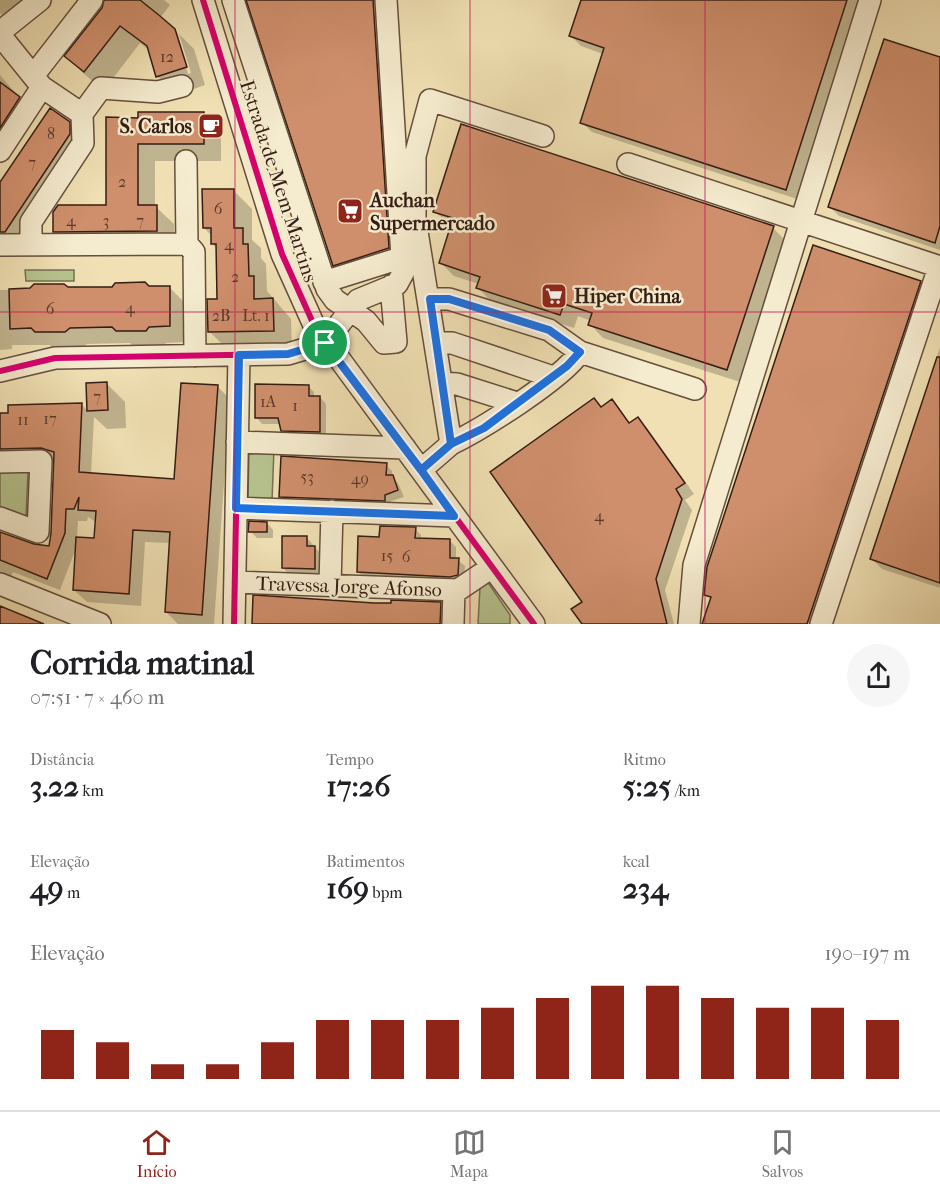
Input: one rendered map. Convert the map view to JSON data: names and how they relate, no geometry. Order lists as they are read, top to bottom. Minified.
{"streets":{"street":["Estrada de Mem Martins","Travessa Jorge Afonso"]},"crossings":[["Estrada de Mem Martins","Travessa Jorge Afonso"]],"places":{"cafe":["S. Carlos"],"supermarket":["Auchan Supermercado","Hiper China"]},"house_numbers":["12","8","7","2","6","4","3","7","4","2","4","6","2B","Lt. 1","7","1A","1","17","11","53","49","4","15","6"],"page":{"heading":["Corrida matinal","07:51 · 7 × 460 m"],"stats":[["Distância","3.22 km"],["Tempo","17:26"],["Ritmo","5:25 /km"],["Elevação","49 m"],["Batimentos","169 bpm"],["kcal","234"]],"chart":["Elevação","190–197 m"],"tabs":["Início","Mapa","Salvos"]}}
